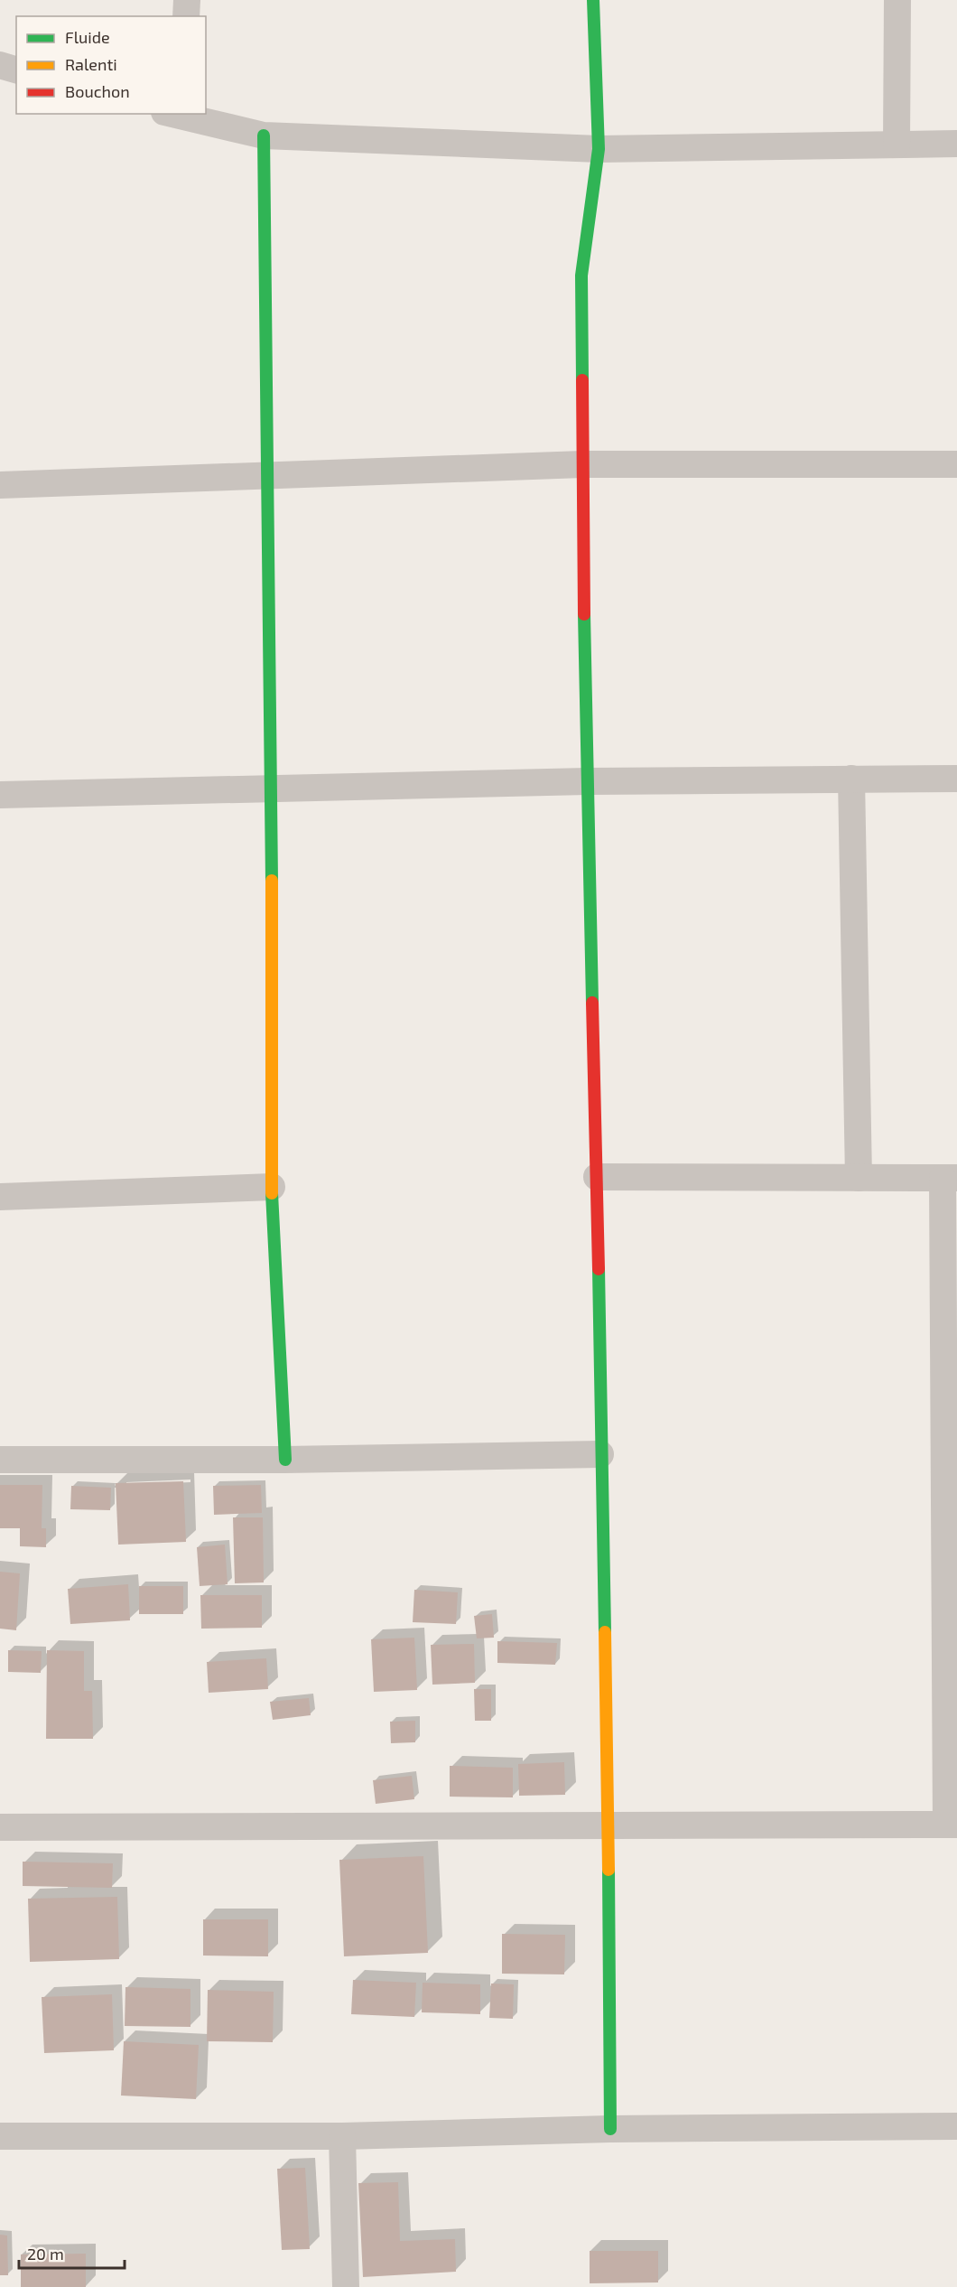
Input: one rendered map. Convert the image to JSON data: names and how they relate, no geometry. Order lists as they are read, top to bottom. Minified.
{"legend":["Fluide","Ralenti","Bouchon"],"scale_bar":"20 m"}
